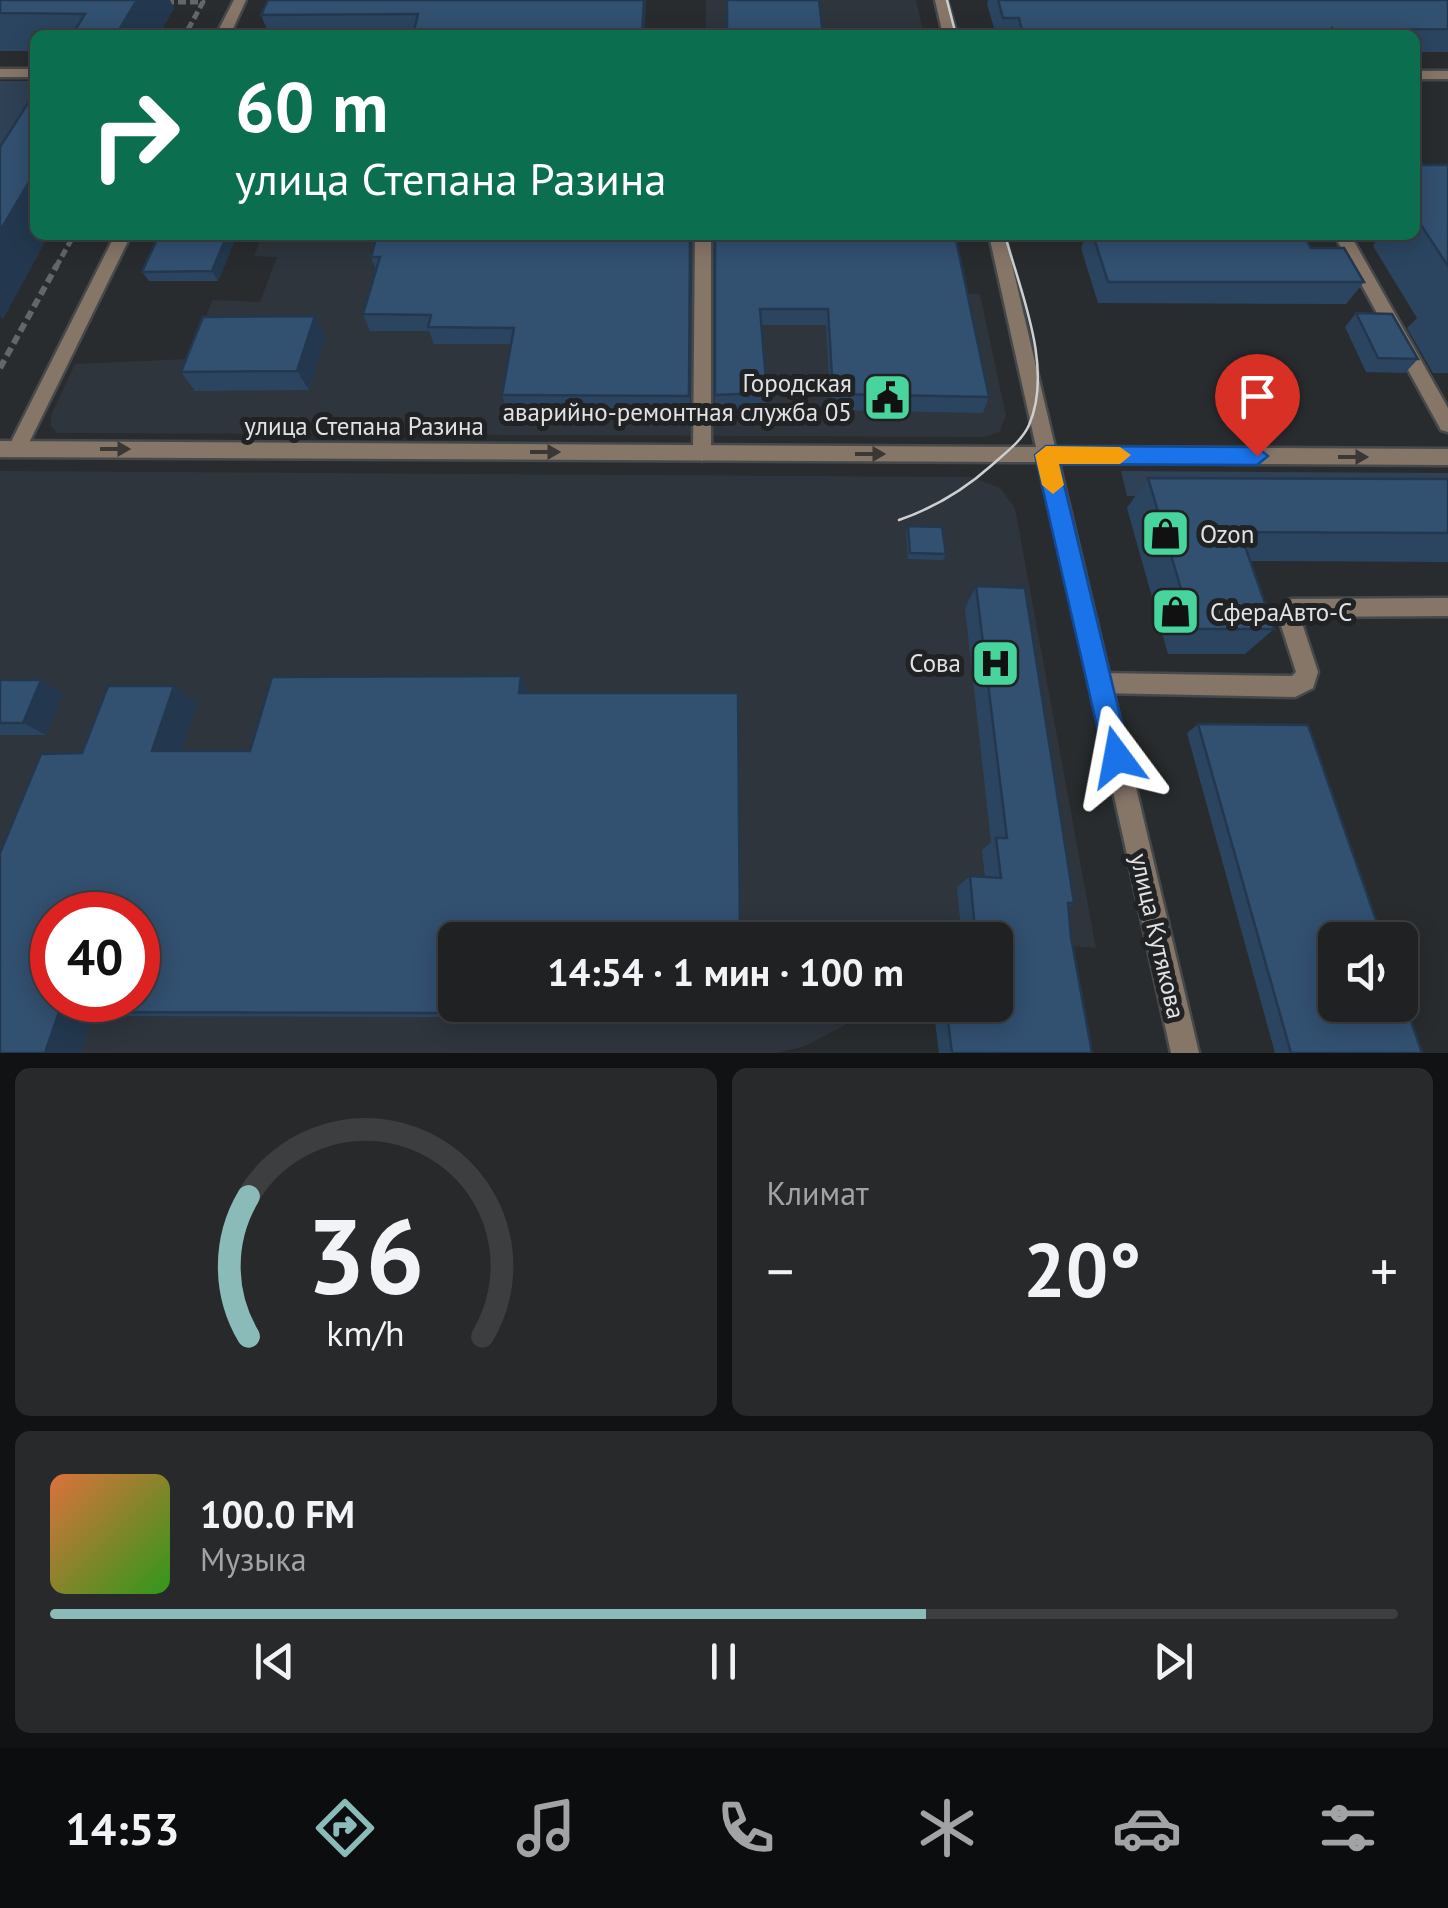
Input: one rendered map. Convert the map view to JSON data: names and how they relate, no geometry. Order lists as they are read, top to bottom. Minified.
{"streets":{"street":["улица Степана Разина","улица Кутякова"]},"crossings":[["улица Степана Разина","улица Кутякова"]],"one_way":["улица Степана Разина"],"places":{"public building":["Городская аварийно-ремонтная служба 05"],"shop":["Ozon","СфераАвто-С"],"hospital":["Сова"]},"page":{"turn":["60 m","улица Степана Разина"],"limit":"40","trip":"14:54 · 1 мин · 100 m","tile":"Климат","heat":["−","20°","+"],"song":["100.0 FM","Музыка"],"tabs":"14:53","gauge":["36","km/h"]}}
